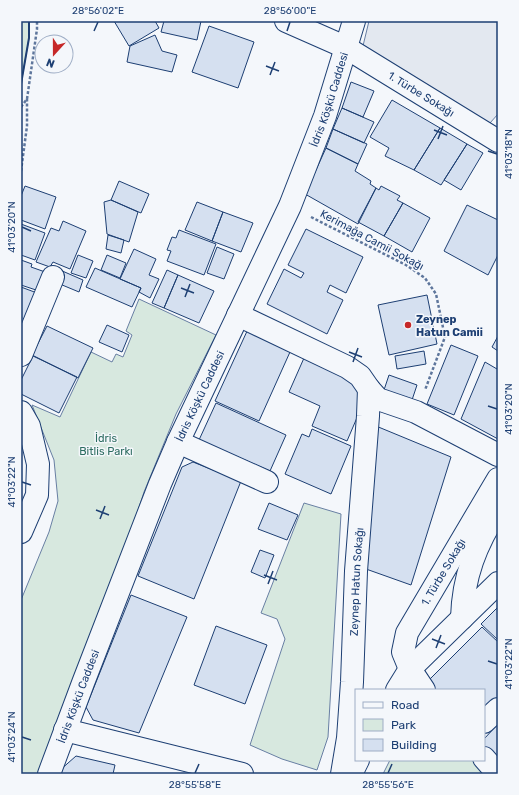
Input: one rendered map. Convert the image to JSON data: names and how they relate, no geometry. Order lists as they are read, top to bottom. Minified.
{"streets":{"street":["1. Türbe Sokağı","İdris Köşkü Caddesi","Zeynep Hatun Sokağı"],"path":["Kerimağa Camii Sokağı"]},"crossings":[["1. Türbe Sokağı","İdris Köşkü Caddesi"],["İdris Köşkü Caddesi","Kerimağa Camii Sokağı"]],"parks":["İdris Bitlis Parkı"],"places":["Zeynep Hatun Camii"],"legend":["Road","Park","Building"],"north":"bottom","coordinates":["28°56'02\"E","28°56'00\"E","41°03'18\"N","41°03'20\"N","41°03'22\"N","41°03'24\"N","28°55'58\"E","28°55'56\"E"]}
